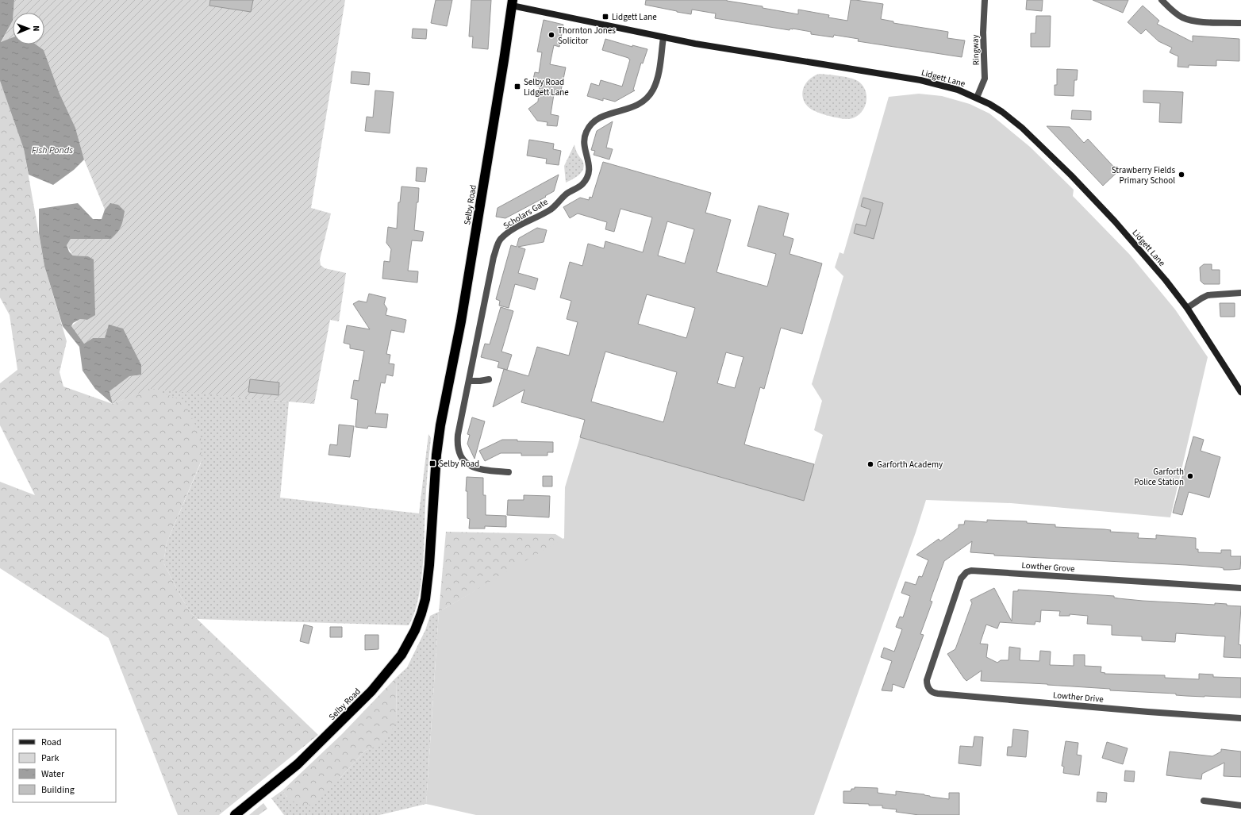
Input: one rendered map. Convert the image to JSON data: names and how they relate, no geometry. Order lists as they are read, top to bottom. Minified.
{"streets":{"highway":["Selby Road"],"main road":["Lidgett Lane"],"street":["Ringway","Scholars Gate","Lowther Grove","Lowther Drive"]},"crossings":[["Ringway","Lidgett Lane"],["Lidgett Lane","Selby Road"],["Lidgett Lane","Scholars Gate"],["Lowther Grove","Lowther Drive"]],"water":["Fish Ponds"],"places":{"transit":["Lidgett Lane","Selby Road Lidgett Lane","Selby Road"],"other":["Thornton Jones Solicitor","Strawberry Fields Primary School","Garforth Academy","Garforth Police Station"]},"legend":["Road","Park","Water","Building"],"north":"right"}
